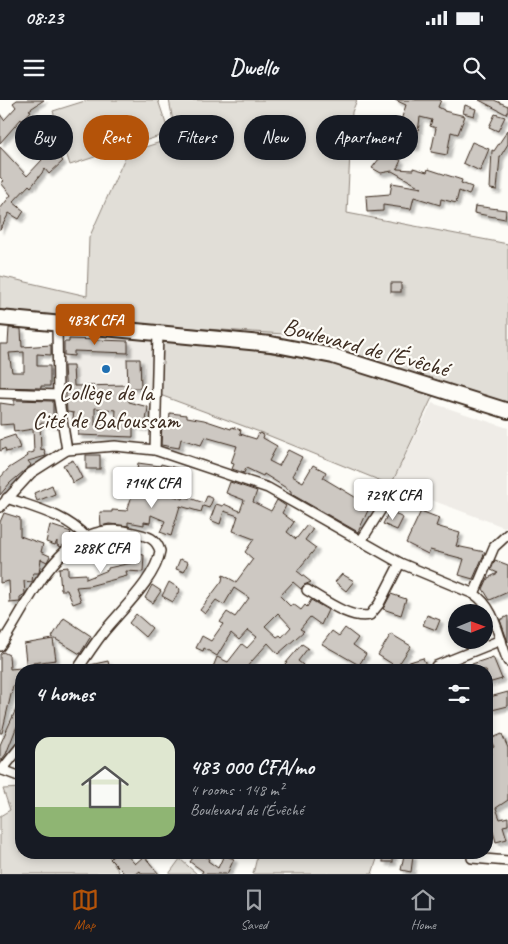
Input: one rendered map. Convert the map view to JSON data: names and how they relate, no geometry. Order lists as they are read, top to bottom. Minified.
{"streets":{"main road":["Boulevard de l'Évêché"]},"places":["Collège de la Cité de Bafoussam"],"north":"right","page":{"status":"08:23","header":"Dwello","chip":["Buy","Rent","Filters","New","Apartment"],"price":["483K CFA","714K CFA","729K CFA","288K CFA"],"heading":"4 homes","list":[{"name":"483 000 CFA/mo","note":"4 rooms · 148 m² · Boulevard de l'Évêché"}],"tabs":["Map","Saved","Home"]}}
